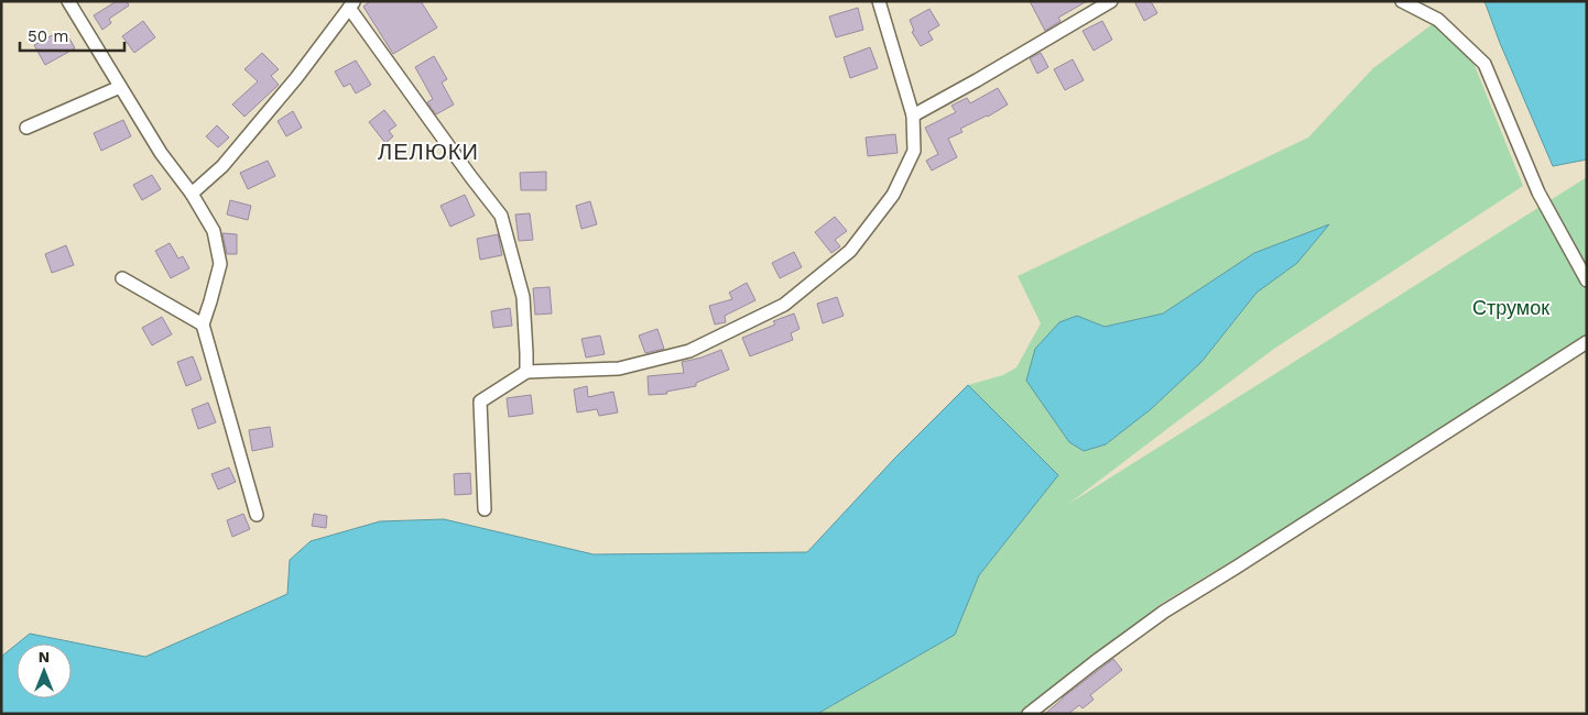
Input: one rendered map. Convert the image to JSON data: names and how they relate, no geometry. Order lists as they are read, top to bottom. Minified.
{"districts":["ЛЕЛЮКИ"],"parks":["Струмок"],"scale_bar":"50 m","north":"top"}
